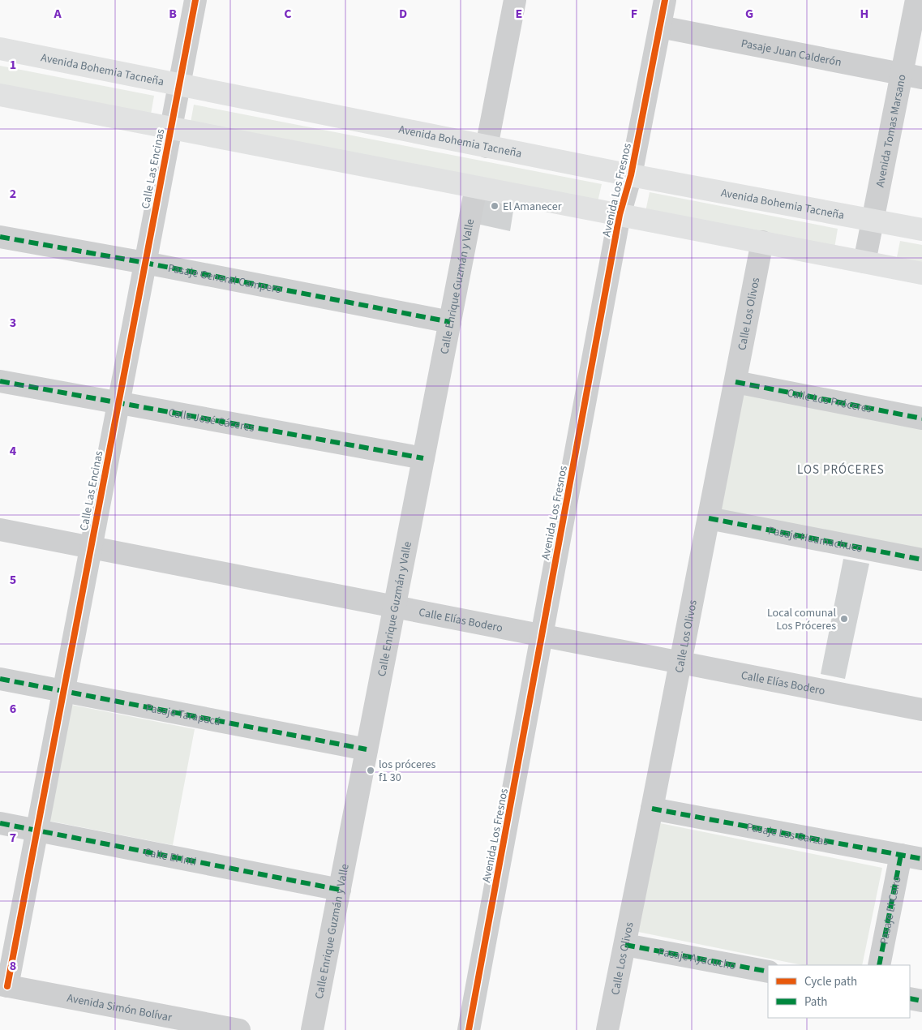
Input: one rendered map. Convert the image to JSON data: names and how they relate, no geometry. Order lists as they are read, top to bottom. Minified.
{"streets":{"main road":["Avenida Bohemia Tacneña"],"street":["Pasaje Juan Calderón","Avenida Tomas Marsano","Calle Las Encinas","Avenida Los Fresnos","Pasaje General Campero","Calle Enrique Guzmán y Valle","Calle Los Olivos","Calle Los Próceres","Calle José Cáceres","Pasaje Huamachuco","Calle Elías Bodero","Pasaje Tarapacá","Pasaje Las Garzas","Calle El Inti","Pasaje El Cairo","Pasaje Ayacucho","Avenida Simón Bolívar"]},"crossings":[["Pasaje Juan Calderón","Avenida Tomas Marsano"],["Pasaje Juan Calderón","Avenida Los Fresnos"],["Avenida Bohemia Tacneña","Avenida Tomas Marsano"],["Avenida Bohemia Tacneña","Calle Las Encinas"],["Avenida Bohemia Tacneña","Avenida Los Fresnos"],["Calle Las Encinas","Pasaje General Campero"],["Calle Las Encinas","Calle José Cáceres"],["Calle Las Encinas","Calle Elías Bodero"],["Calle Las Encinas","Pasaje Tarapacá"],["Calle Las Encinas","Calle El Inti"],["Calle Las Encinas","Avenida Simón Bolívar"],["Avenida Los Fresnos","Calle Elías Bodero"],["Pasaje General Campero","Calle Enrique Guzmán y Valle"],["Calle Enrique Guzmán y Valle","Calle José Cáceres"],["Calle Enrique Guzmán y Valle","Calle Elías Bodero"],["Calle Enrique Guzmán y Valle","Pasaje Tarapacá"],["Calle Enrique Guzmán y Valle","Calle El Inti"],["Calle Los Olivos","Calle Los Próceres"],["Calle Los Olivos","Pasaje Huamachuco"],["Calle Los Olivos","Calle Elías Bodero"],["Calle Los Olivos","Pasaje Las Garzas"],["Calle Los Olivos","Pasaje Ayacucho"],["Pasaje Las Garzas","Pasaje El Cairo"]],"districts":["LOS PRÓCERES"],"places":["El Amanecer","Local comunal Los Próceres","los próceres f1 30"],"legend":["Cycle path","Path"],"grid":{"columns":["A","B","C","D","E","F","G","H"],"rows":["1","2","3","4","5","6","7","8"]}}
